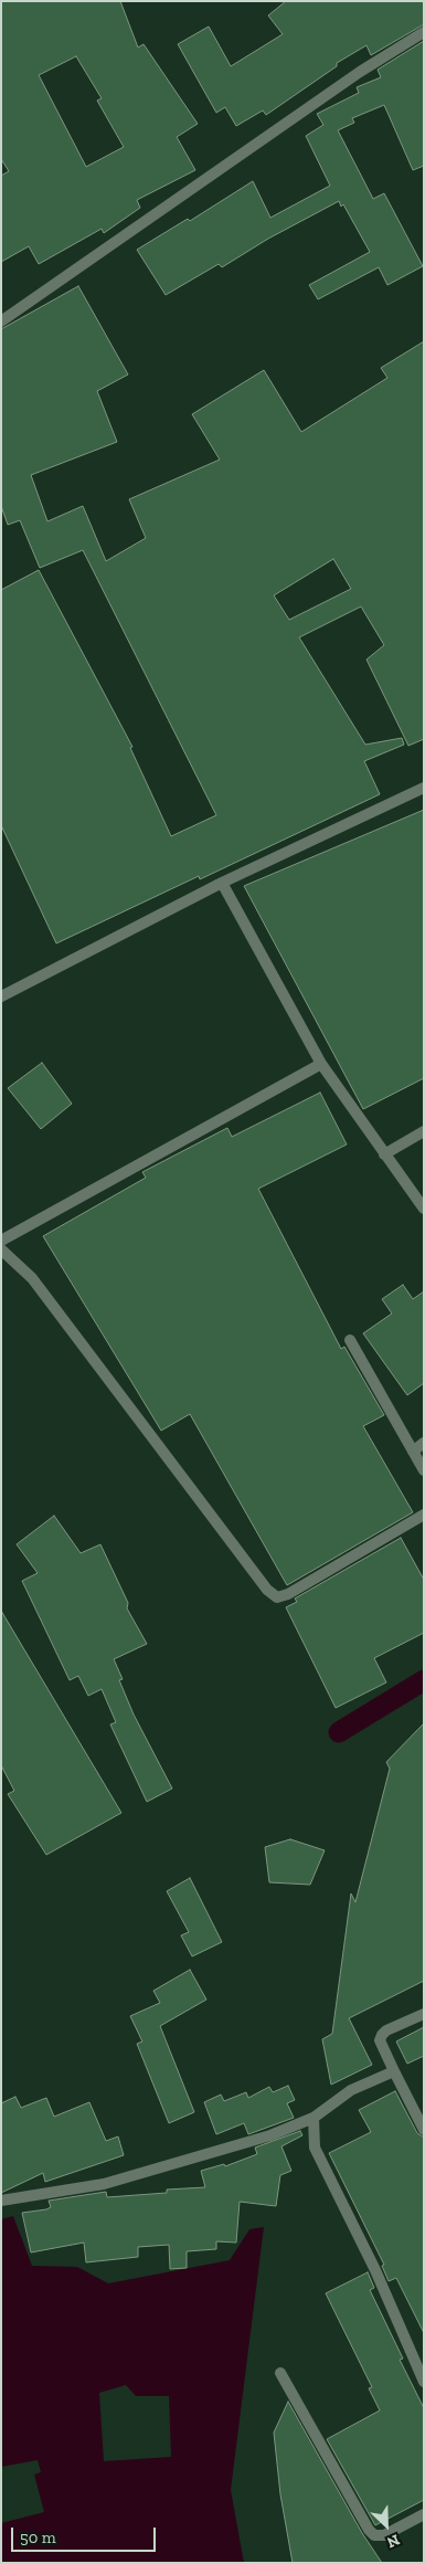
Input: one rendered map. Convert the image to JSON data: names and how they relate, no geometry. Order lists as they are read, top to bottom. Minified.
{"scale_bar":"50 m","north":"bottom right"}
